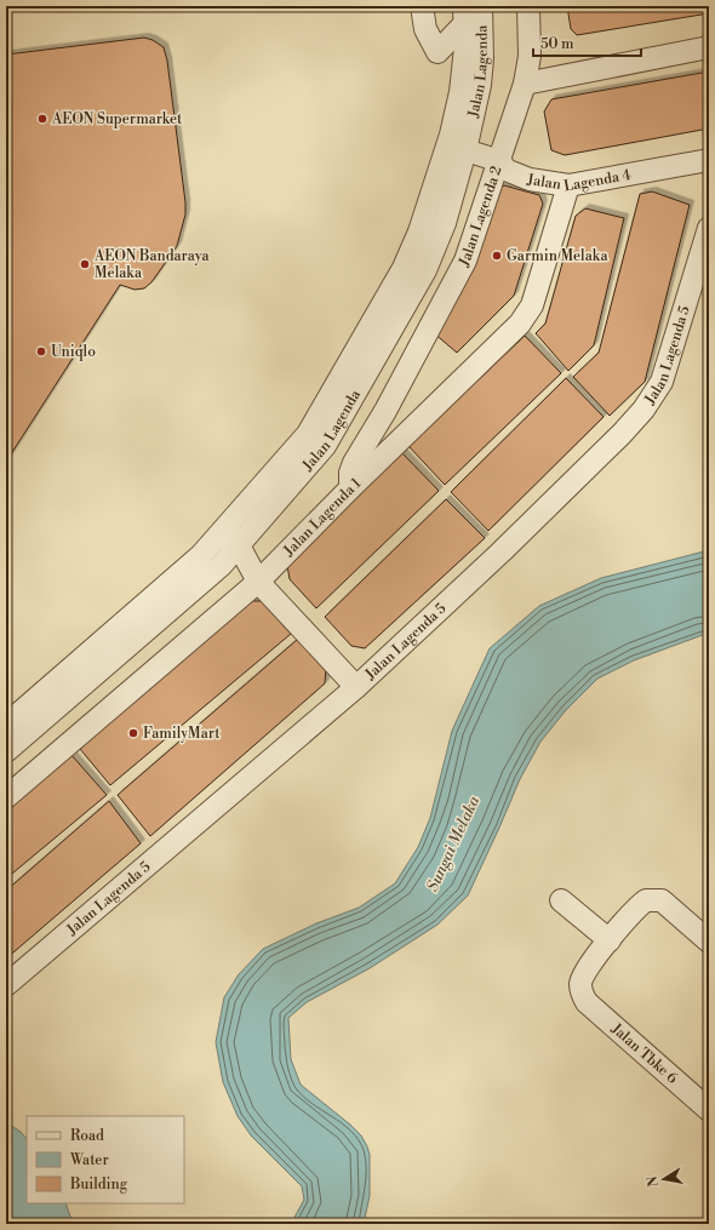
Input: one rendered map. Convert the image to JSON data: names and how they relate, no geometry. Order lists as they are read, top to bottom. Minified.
{"streets":{"street":["Jalan Lagenda","Jalan Lagenda 4","Jalan Lagenda 2","Jalan Lagenda 5","Jalan Lagenda 1","Jalan Tbke 6"]},"crossings":[["Jalan Lagenda","Jalan Lagenda 4"],["Jalan Lagenda 4","Jalan Lagenda 2"],["Jalan Lagenda 4","Jalan Lagenda 1"],["Jalan Lagenda 2","Jalan Lagenda 1"]],"water":["Sungai Melaka"],"places":["AEON Supermarket","Garmin Melaka","AEON Bandaraya Melaka","Uniqlo","FamilyMart"],"legend":["Road","Water","Building"],"scale_bar":"50 m","north":"left"}
